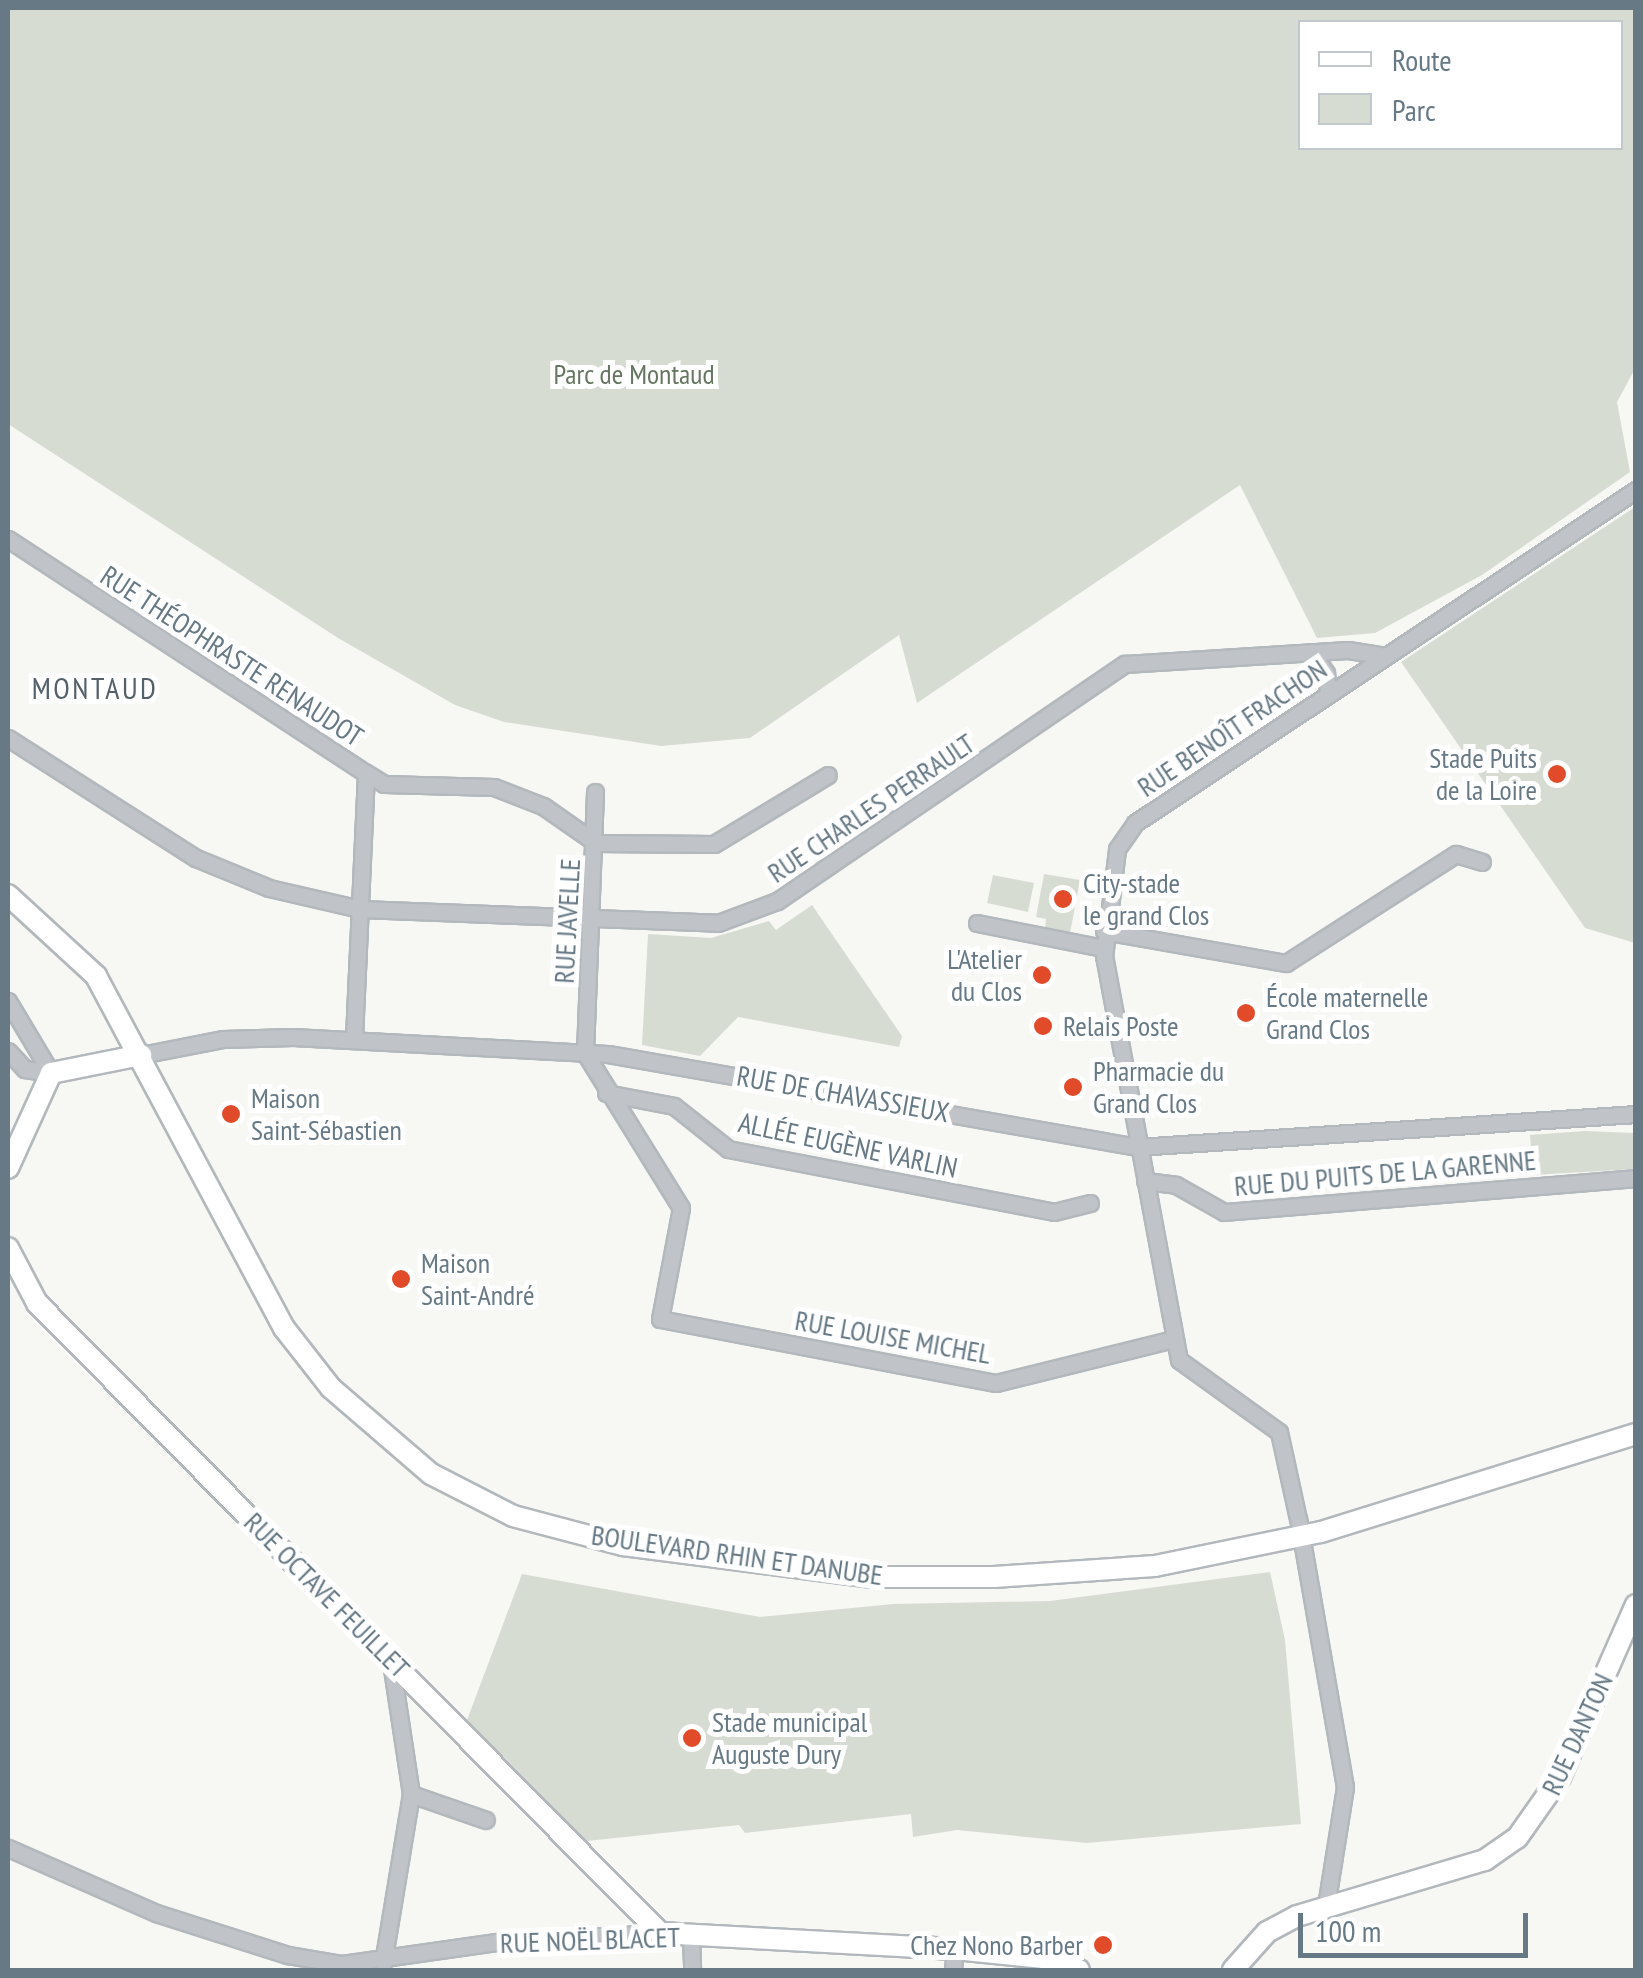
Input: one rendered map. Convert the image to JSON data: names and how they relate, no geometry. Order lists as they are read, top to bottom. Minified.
{"streets":{"street":["RUE THÉOPHRASTE RENAUDOT","RUE BENOÎT FRACHON","RUE CHARLES PERRAULT","RUE JAVELLE","RUE DE CHAVASSIEUX","ALLÉE EUGÈNE VARLIN","RUE DU PUITS DE LA GARENNE","RUE LOUISE MICHEL","BOULEVARD RHIN ET DANUBE","RUE OCTAVE FEUILLET","RUE DANTON","RUE NOËL BLACET"]},"crossings":[["RUE THÉOPHRASTE RENAUDOT","RUE CHARLES PERRAULT"],["RUE THÉOPHRASTE RENAUDOT","RUE DE CHAVASSIEUX"],["RUE BENOÎT FRACHON","RUE CHARLES PERRAULT"],["RUE BENOÎT FRACHON","RUE DE CHAVASSIEUX"],["RUE BENOÎT FRACHON","RUE DU PUITS DE LA GARENNE"],["RUE BENOÎT FRACHON","RUE LOUISE MICHEL"],["RUE CHARLES PERRAULT","RUE JAVELLE"],["RUE JAVELLE","RUE DE CHAVASSIEUX"],["RUE DE CHAVASSIEUX","BOULEVARD RHIN ET DANUBE"],["ALLÉE EUGÈNE VARLIN","RUE LOUISE MICHEL"],["RUE OCTAVE FEUILLET","RUE NOËL BLACET"]],"districts":["MONTAUD"],"parks":["Parc de Montaud"],"places":["Stade Puits de la Loire","City-stade le grand Clos","L'Atelier du Clos","École maternelle Grand Clos","Relais Poste","Pharmacie du Grand Clos","Maison Saint-Sébastien","Maison Saint-André","Stade municipal Auguste Dury","Chez Nono Barber"],"legend":["Route","Parc"],"scale_bar":"100 m"}
